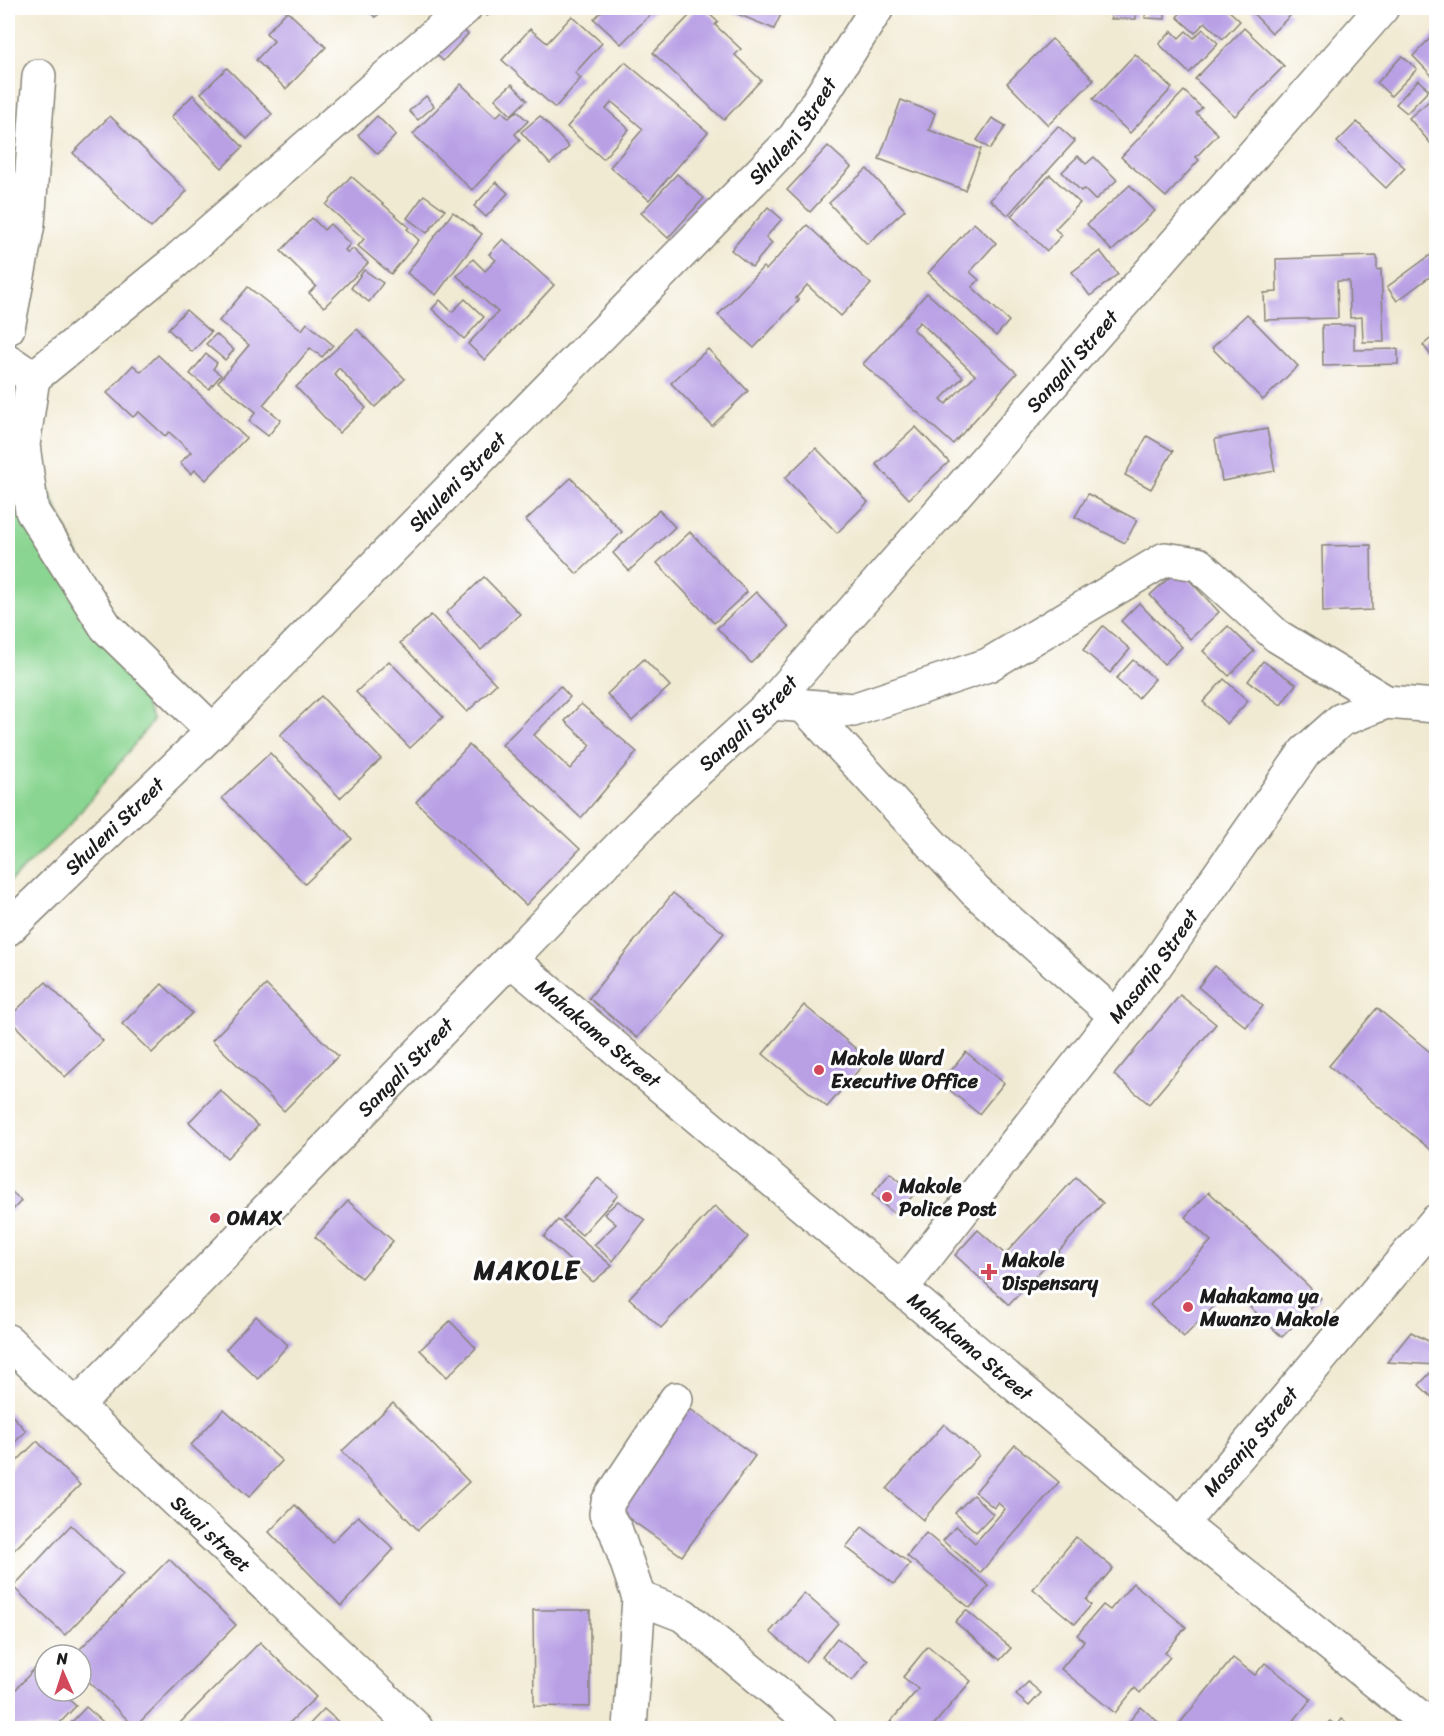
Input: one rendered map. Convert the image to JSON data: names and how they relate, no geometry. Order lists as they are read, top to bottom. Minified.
{"streets":{"street":["Shuleni Street","Sangali Street","Masanja Street","Mahakama Street","Swai street"]},"crossings":[["Sangali Street","Mahakama Street"],["Sangali Street","Swai street"],["Masanja Street","Mahakama Street"]],"districts":["MAKOLE"],"places":{"other":["Makole Ward Executive Office","Makole Police Post","OMAX","Mahakama ya Mwanzo Makole"],"health":["Makole Dispensary"]},"north":"top"}
